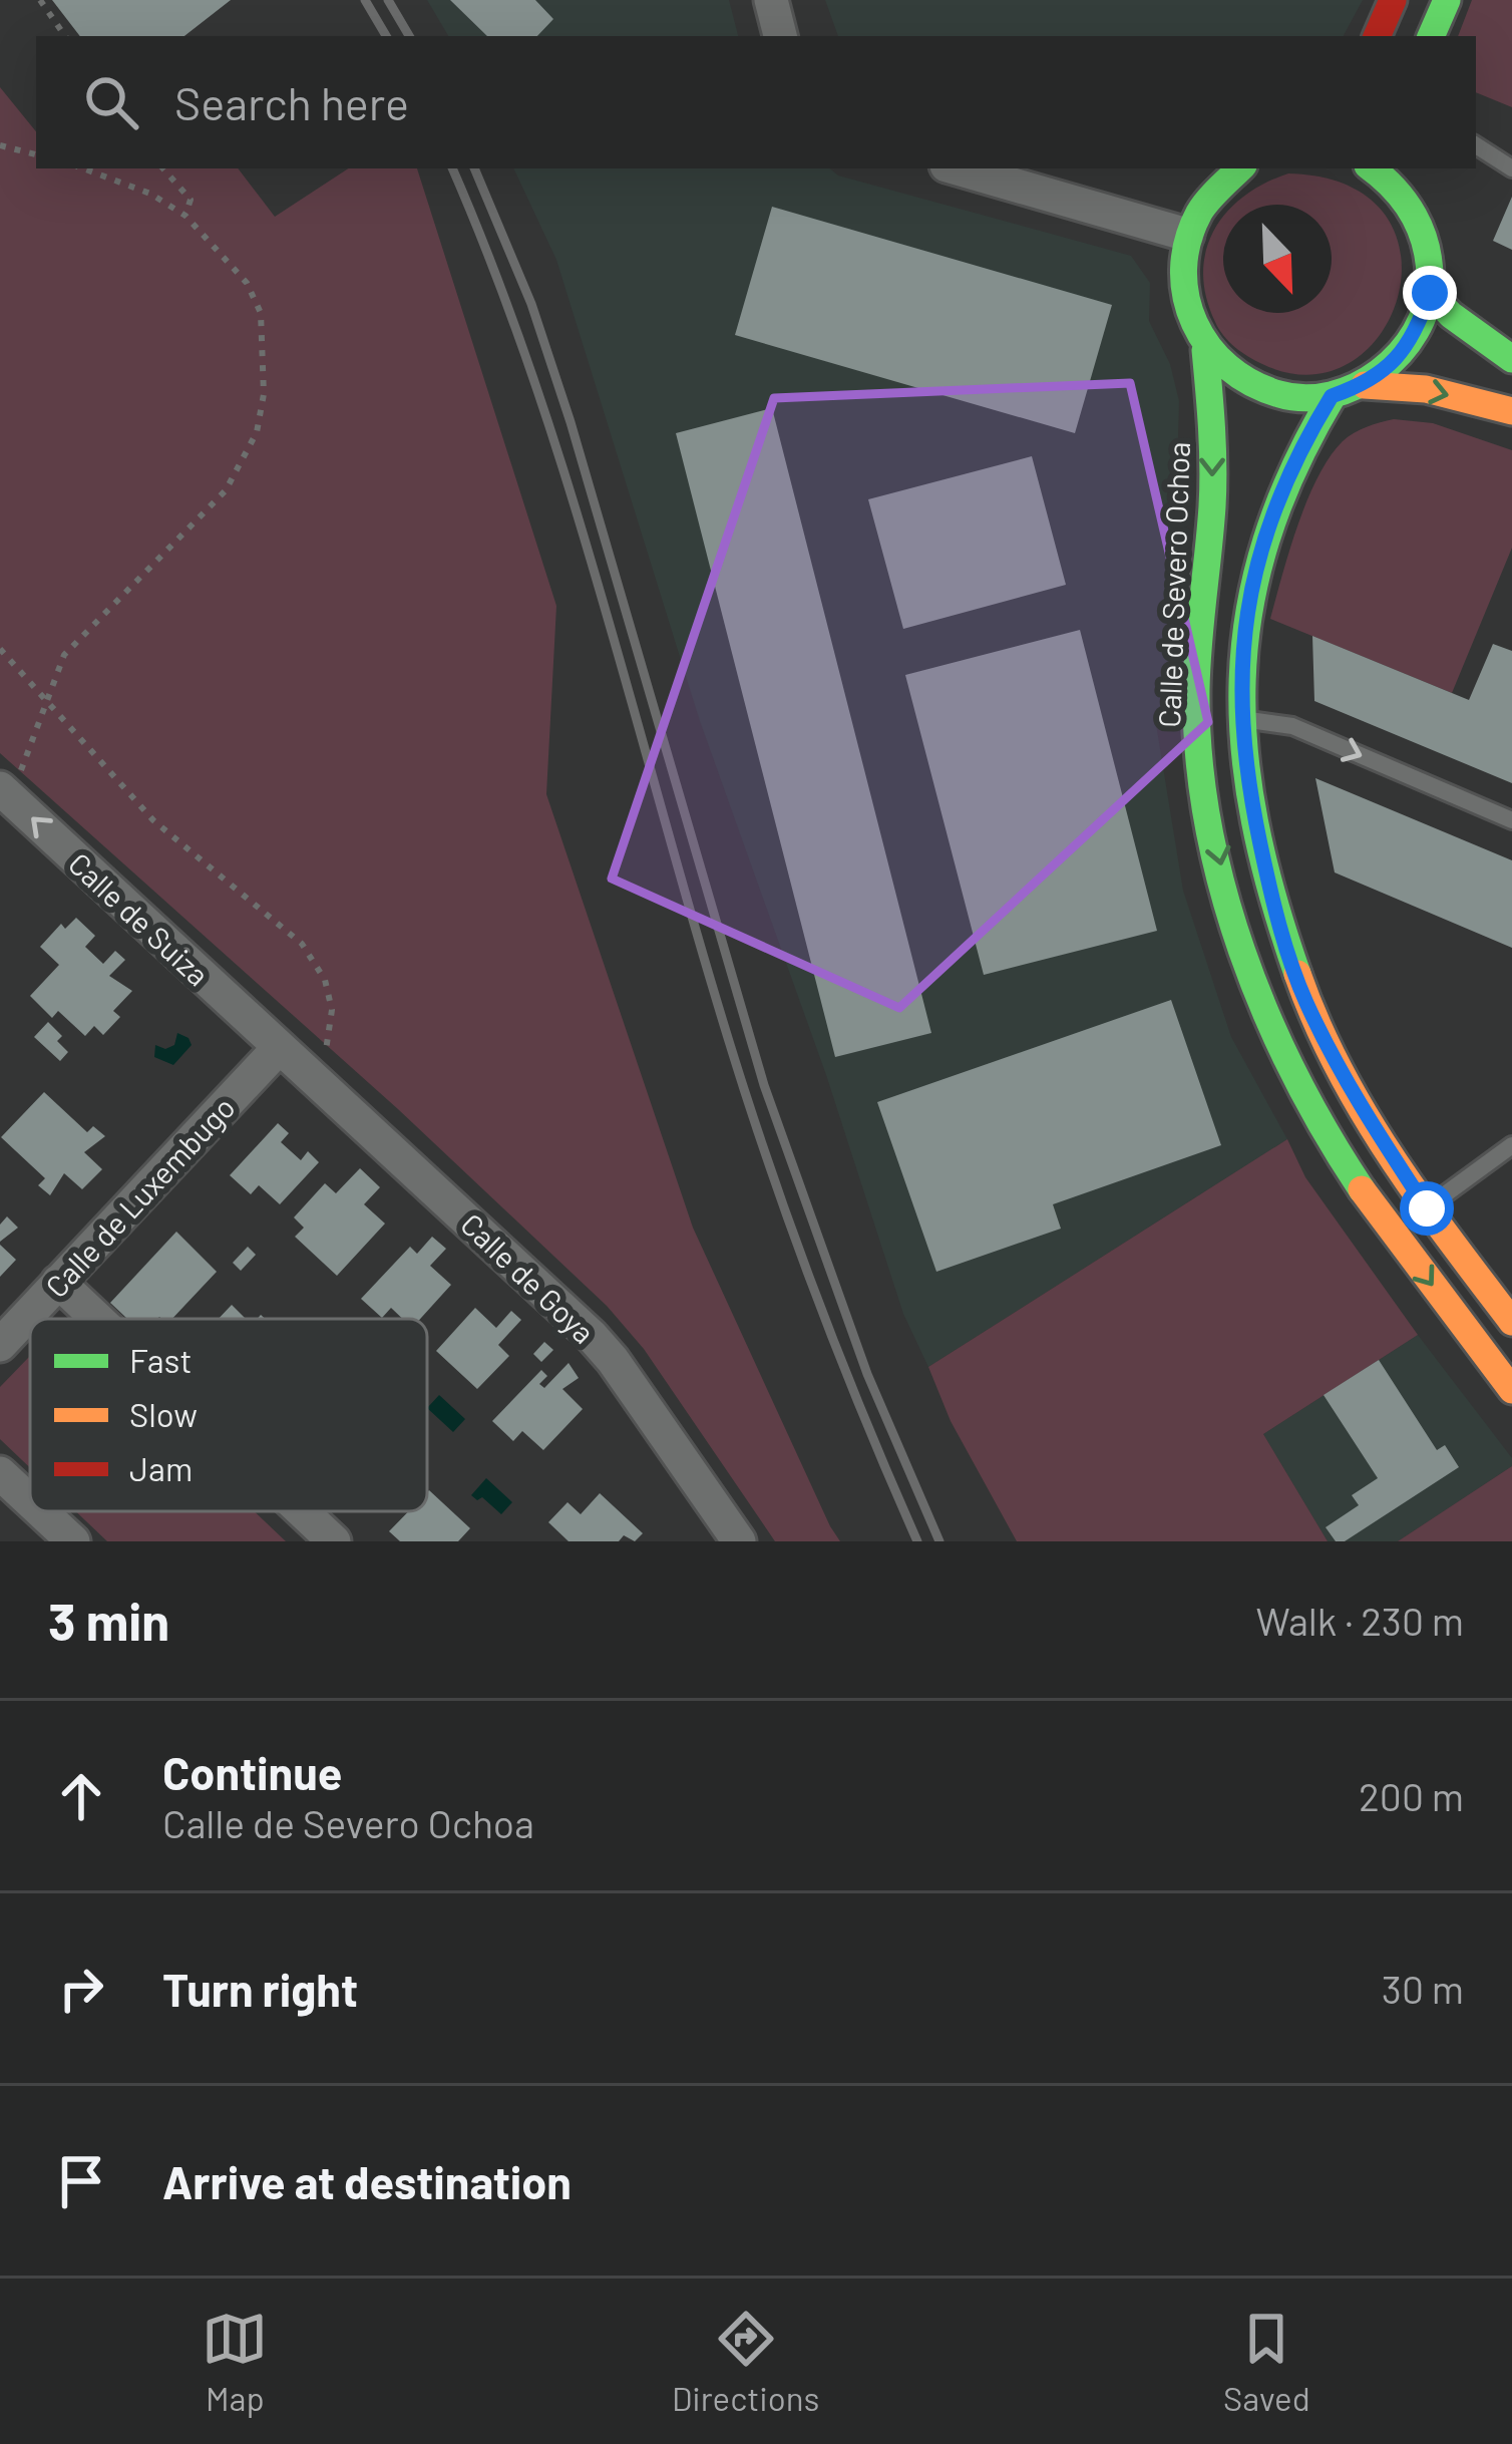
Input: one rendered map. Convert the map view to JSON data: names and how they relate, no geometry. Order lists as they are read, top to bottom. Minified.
{"streets":{"street":["Calle de Severo Ochoa","Calle de Suiza","Calle de Luxembugo","Calle de Goya"]},"crossings":[["Calle de Suiza","Calle de Luxembugo"],["Calle de Suiza","Calle de Goya"],["Calle de Luxembugo","Calle de Goya"]],"one_way":["Calle de Suiza"],"legend":["Fast","Slow","Jam"],"north":"bottom right","page":{"search":"Search here","heading":["3 min","Walk · 230 m"],"list":[["Continue","Calle de Severo Ochoa","200 m"],["Turn right","30 m"],"Arrive at destination"],"nav":["Map","Directions","Saved"]}}
